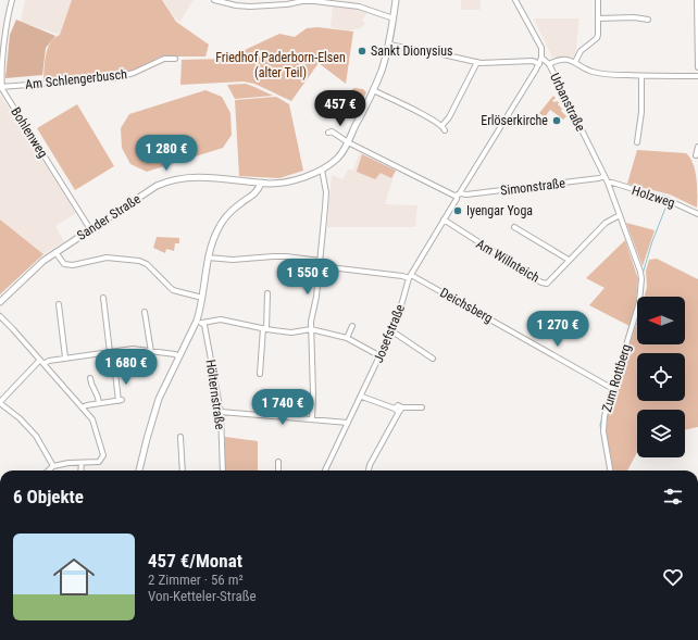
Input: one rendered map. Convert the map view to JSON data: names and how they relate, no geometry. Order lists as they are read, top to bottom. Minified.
{"streets":{"street":["Am Schlengerbusch","Urbanstraße","Bohlenweg","Simonstraße","Holzweg","Sander Straße","Am Willnteich","Deichsberg","Josefstraße","Zum Rottberg","Hölternstraße"]},"crossings":[["Am Schlengerbusch","Bohlenweg"],["Urbanstraße","Simonstraße"],["Urbanstraße","Holzweg"],["Urbanstraße","Josefstraße"],["Urbanstraße","Zum Rottberg"],["Bohlenweg","Sander Straße"],["Simonstraße","Josefstraße"],["Holzweg","Zum Rottberg"],["Am Willnteich","Josefstraße"],["Am Willnteich","Zum Rottberg"],["Deichsberg","Josefstraße"],["Deichsberg","Zum Rottberg"]],"parks":["Friedhof Paderborn-Elsen (alter Teil)"],"places":["Sankt Dionysius","Erlöserkirche","Iyengar Yoga"],"north":"left","page":{"price":["457 €","1 280 €","1 550 €","1 270 €","1 680 €","1 740 €"],"heading":"6 Objekte","list":[{"name":"457 €/Monat","note":"2 Zimmer · 56 m² · Von-Ketteler-Straße"}]}}
